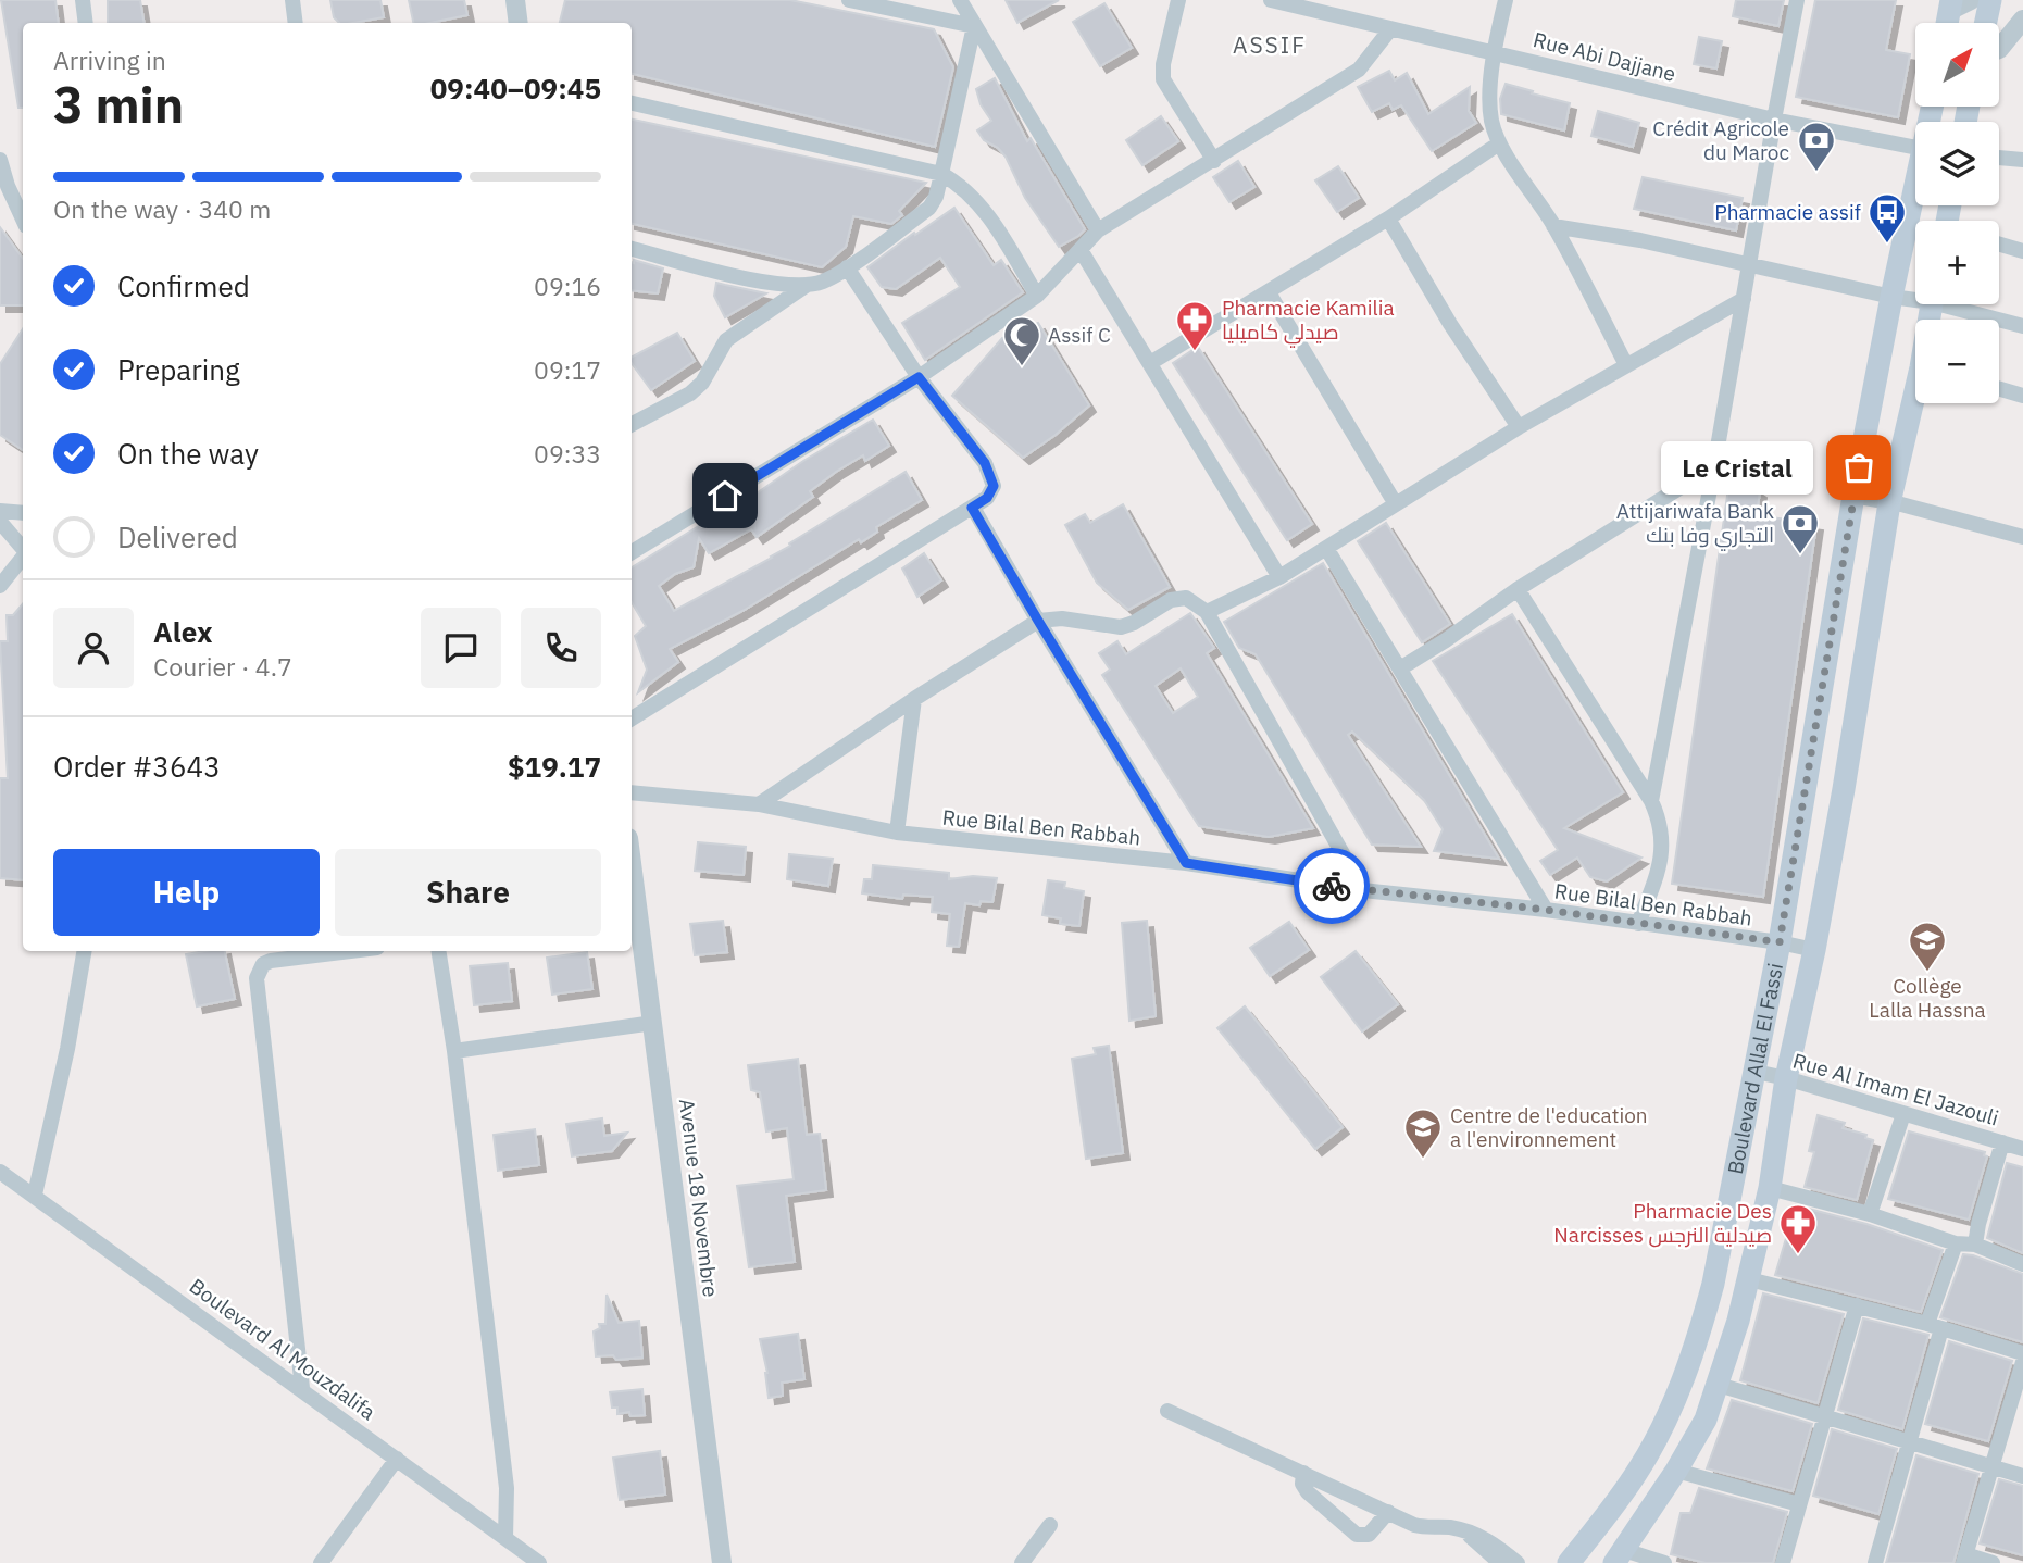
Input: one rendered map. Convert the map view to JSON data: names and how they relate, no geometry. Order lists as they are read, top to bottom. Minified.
{"streets":{"main road":["Boulevard Allal El Fassi"],"street":["Rue Abi Dajjane","Rue Bilal Ben Rabbah","Rue Al Imam El Jazouli","Avenue 18 Novembre","Boulevard Al Mouzdalifa"]},"crossings":[["Rue Bilal Ben Rabbah","Boulevard Allal El Fassi"],["Boulevard Allal El Fassi","Rue Al Imam El Jazouli"]],"districts":["ASSIF"],"places":{"bank":["Crédit Agricole du Maroc","Attijariwafa Bank التجاري وفا بنك"],"bus stop":["Pharmacie assif"],"pharmacy":["Pharmacie Kamilia صيدلي كاميليا","Pharmacie Des Narcisses صيدلية النرجس"],"mosque":["Assif C"],"other":["Le Cristal"],"school or university":["Collège Lalla Hassna","Centre de l'education a l'environnement"]},"north":"top right","page":{"map_buttons":["+","−"],"heading":["3 min","Arriving in","09:40–09:45"],"panel":["Alex","Courier · 4.7","Order #3643","$19.17"],"bar":"On the way · 340 m","list":[["Confirmed","09:16"],["Preparing","09:17"],["On the way","09:33"],"Delivered"],"bubble":"Le Cristal","buttons":["Help","Share"]}}
